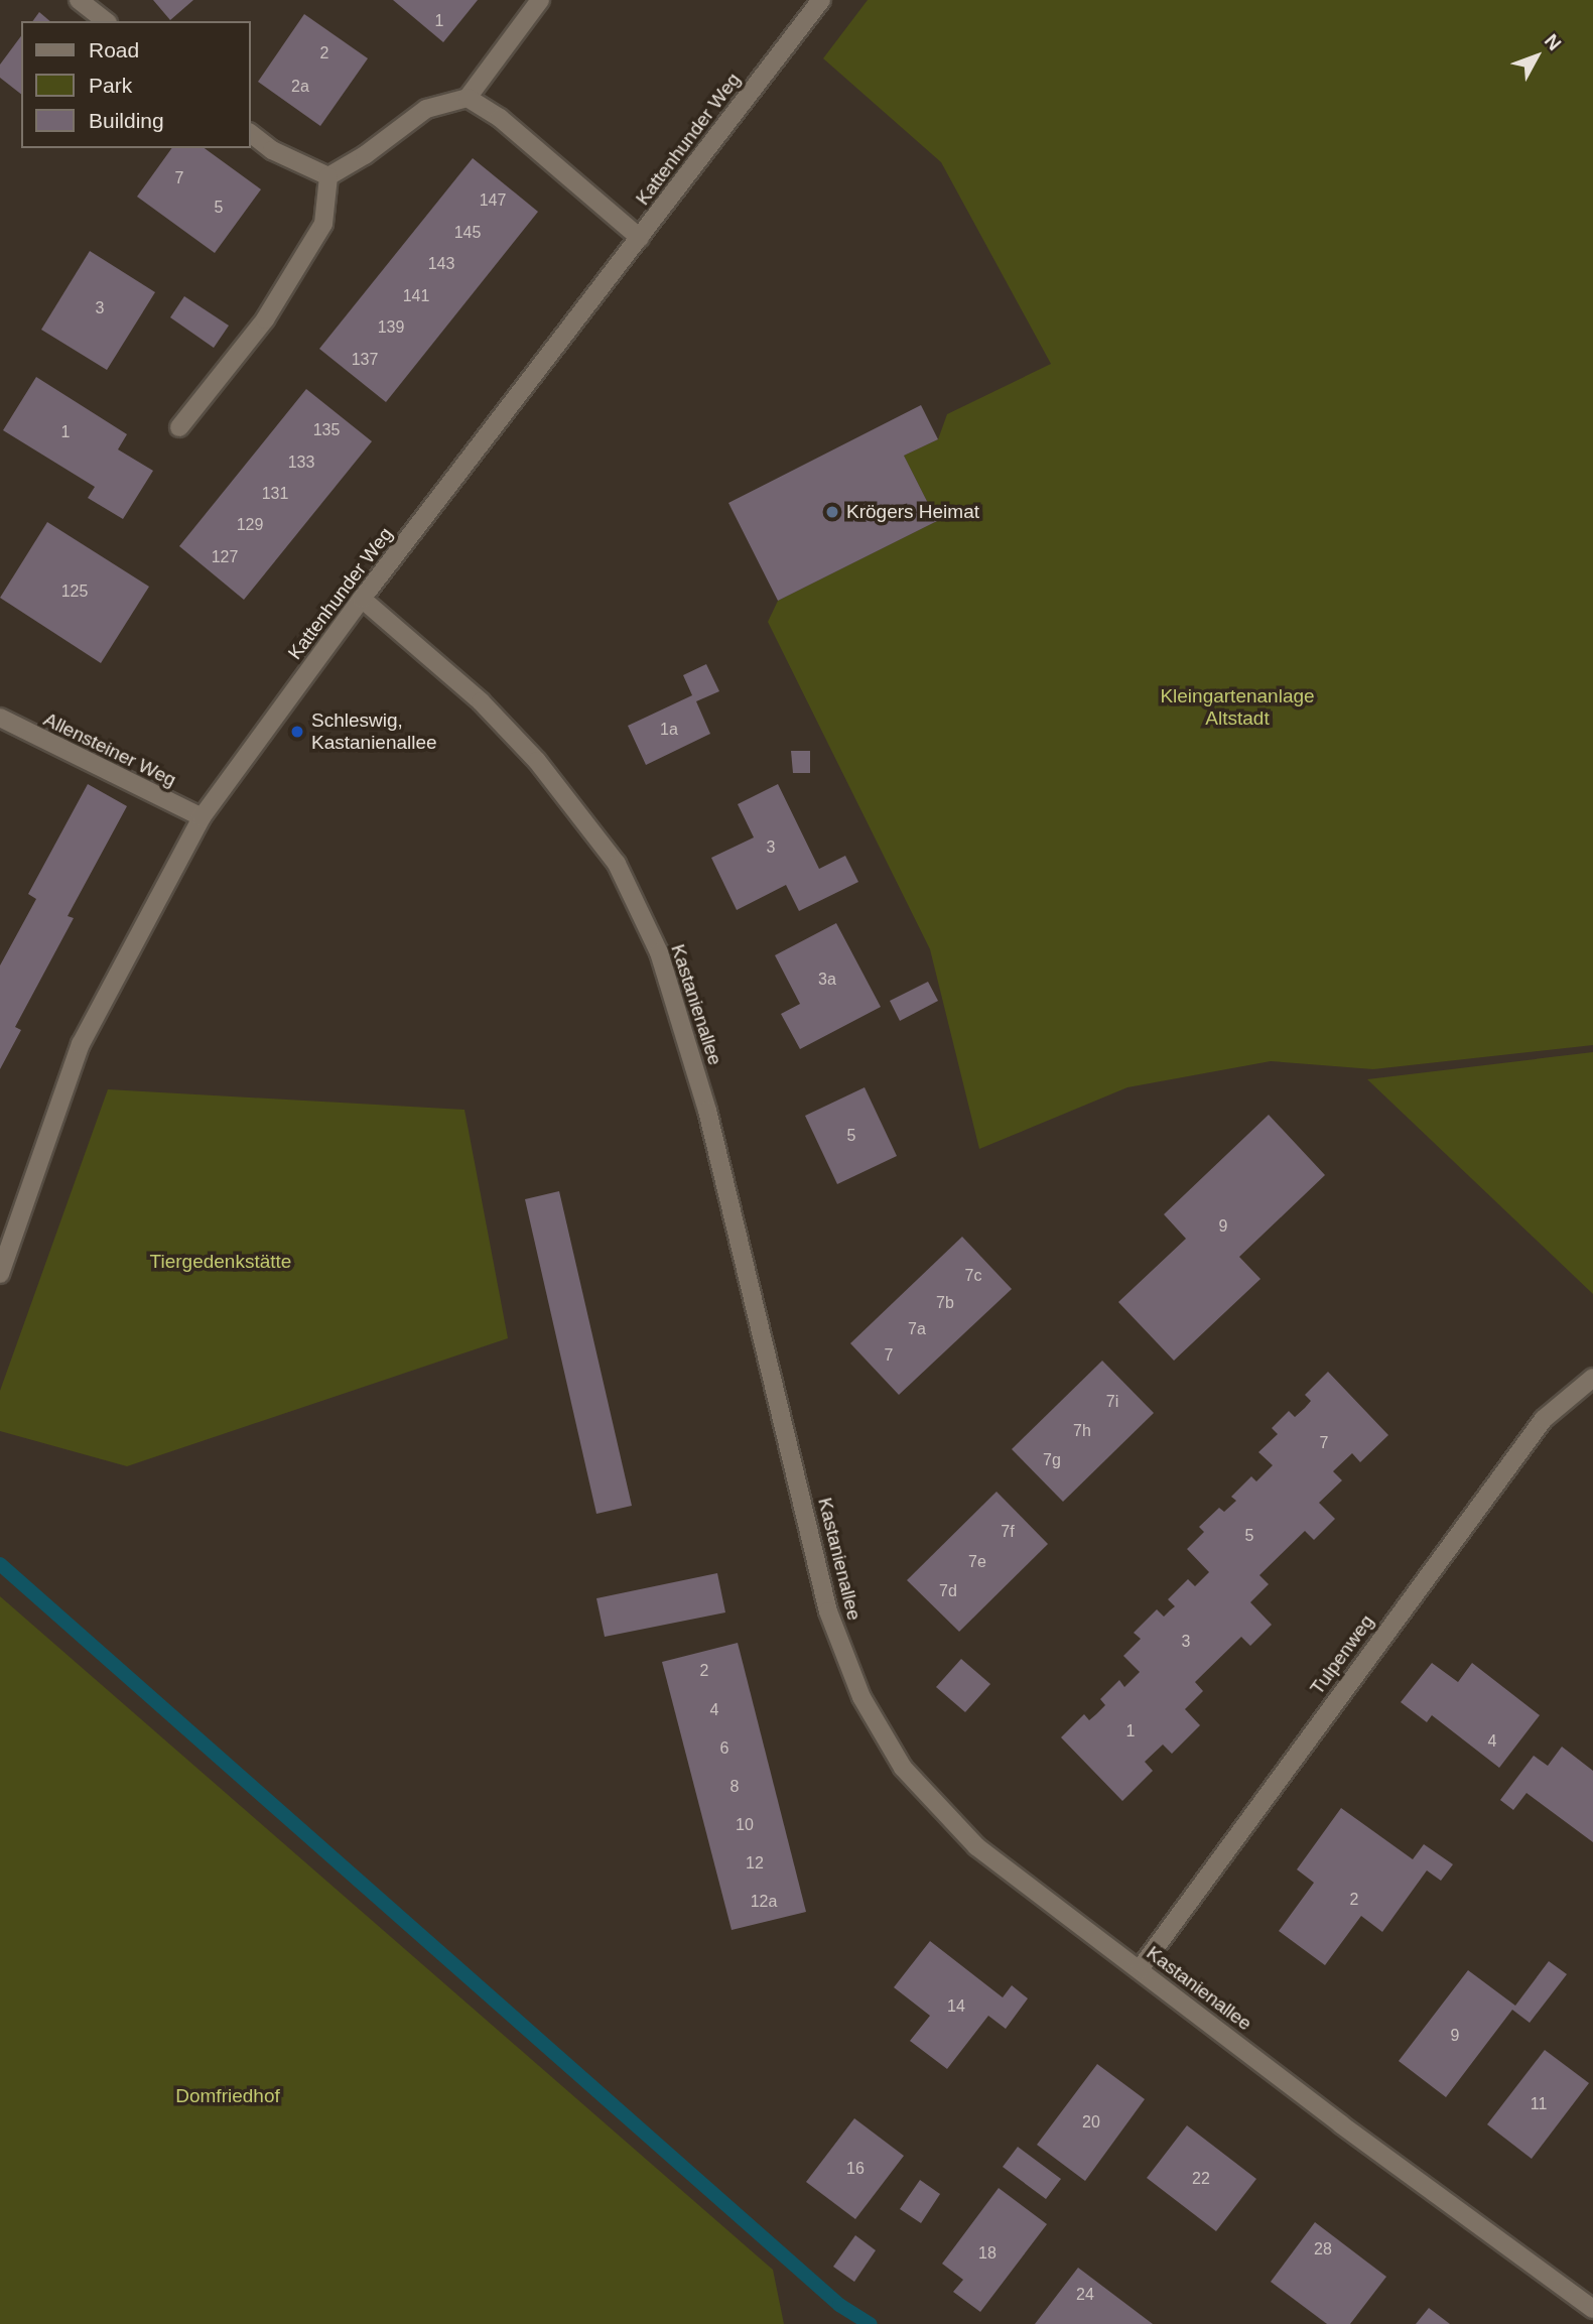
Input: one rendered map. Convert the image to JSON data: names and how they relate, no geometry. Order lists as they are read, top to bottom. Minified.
{"streets":{"street":["Kattenhunder Weg","Allensteiner Weg","Kastanienallee","Tulpenweg"]},"crossings":[["Kattenhunder Weg","Allensteiner Weg"],["Kattenhunder Weg","Kastanienallee"],["Kastanienallee","Tulpenweg"]],"parks":["Kleingartenanlage Altstadt","Tiergedenkstätte","Domfriedhof"],"places":["Krögers Heimat","Schleswig, Kastanienallee"],"house_numbers":["1","2","2a","7","147","5","145","143","141","3","139","137","135","1","133","131","129","127","125","1a","3","3a","5","9","7c","7b","7a","7","7i","7h","7","7g","7f","5","7e","7d","3","2","4","1","4","6","8","10","12","2","12a","14","9","11","20","16","22","28","18","24"],"legend":["Road","Park","Building"],"north":"top right"}
